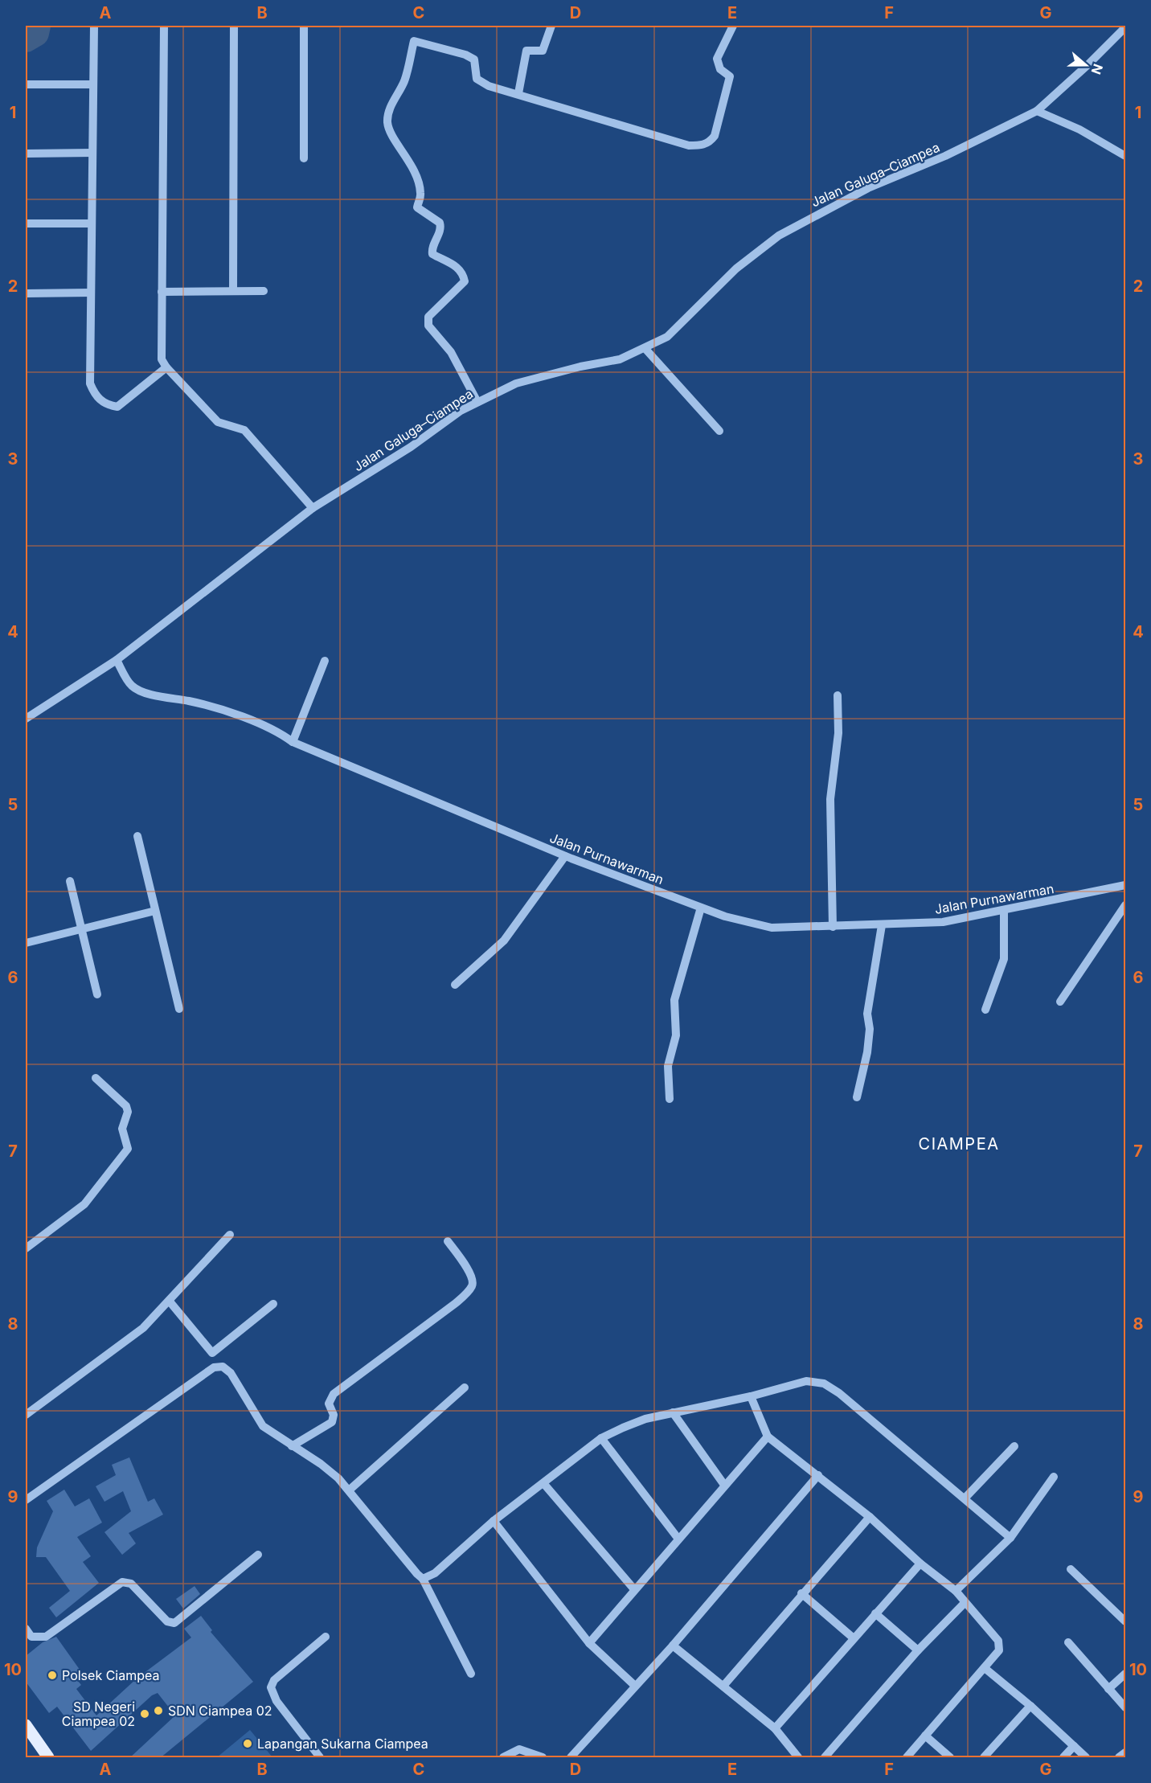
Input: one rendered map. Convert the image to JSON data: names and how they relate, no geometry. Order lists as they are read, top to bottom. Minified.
{"streets":{"street":["Jalan Galuga–Ciampea","Jalan Purnawarman"]},"crossings":[["Jalan Galuga–Ciampea","Jalan Purnawarman"]],"districts":["CIAMPEA"],"places":["Polsek Ciampea","SDN Ciampea 02","SD Negeri Ciampea 02","Lapangan Sukarna Ciampea"],"north":"right","grid":{"columns":["A","B","C","D","E","F","G"],"rows":["1","2","3","4","5","6","7","8","9","10"]}}
